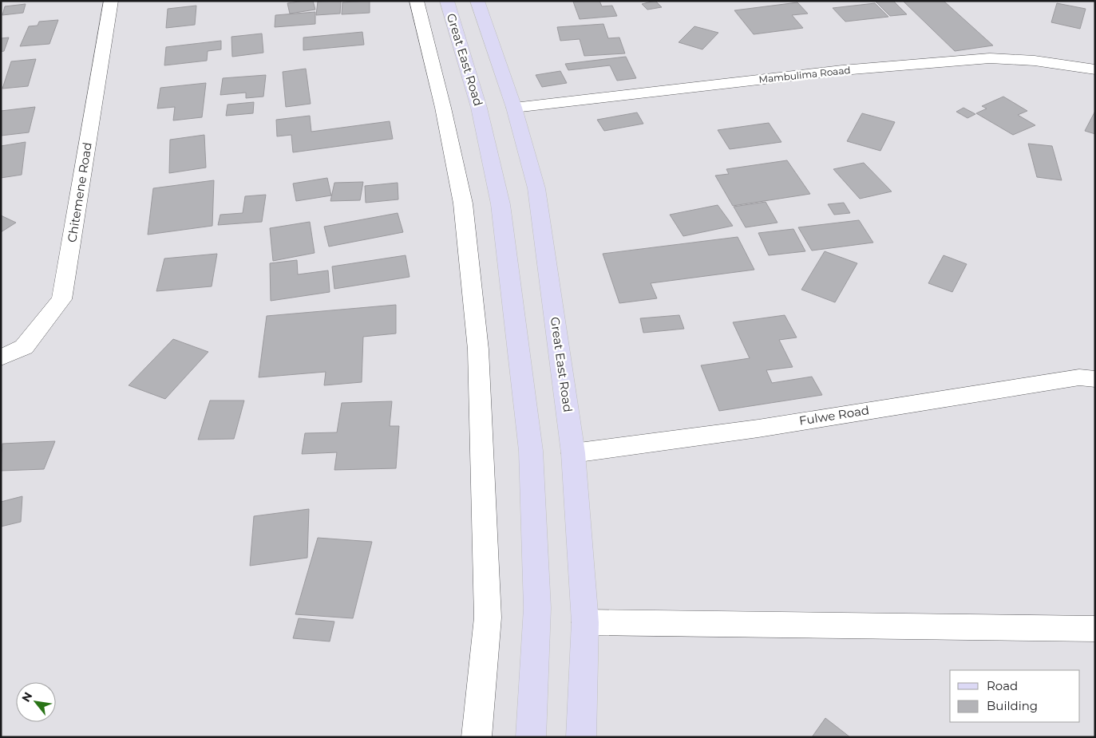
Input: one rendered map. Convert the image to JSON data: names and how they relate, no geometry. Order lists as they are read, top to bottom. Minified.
{"streets":{"main road":["Great East Road"],"street":["Mambulima Roaad","Chitemene Road","Fulwe Road"]},"crossings":[["Great East Road","Mambulima Roaad"],["Great East Road","Fulwe Road"]],"legend":["Road","Building"],"north":"top left"}
